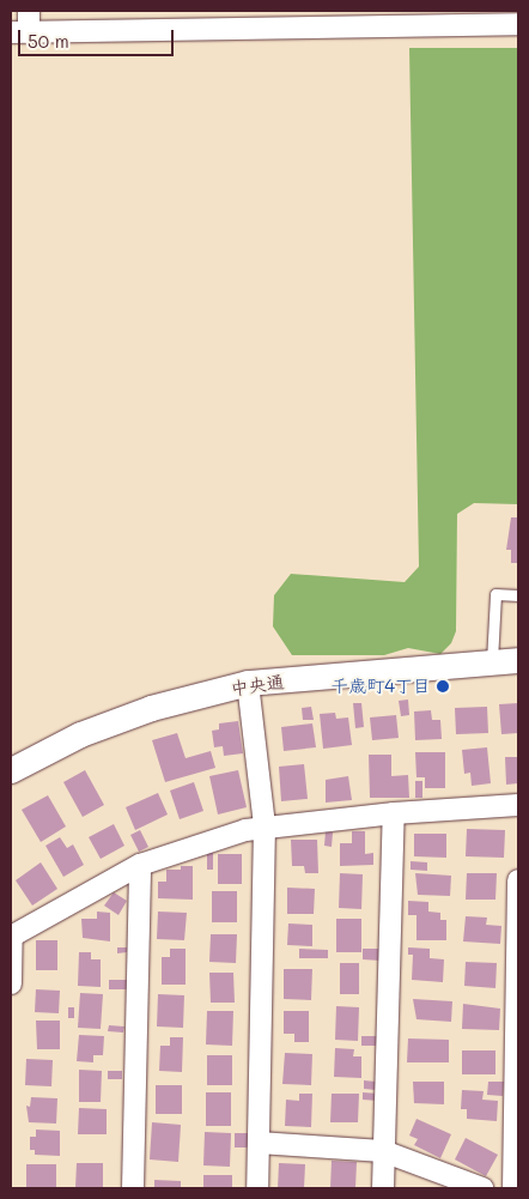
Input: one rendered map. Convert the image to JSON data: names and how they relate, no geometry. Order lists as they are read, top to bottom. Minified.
{"streets":{"street":["中央通"]},"places":["千歳町4丁目"],"scale_bar":"50 m"}
